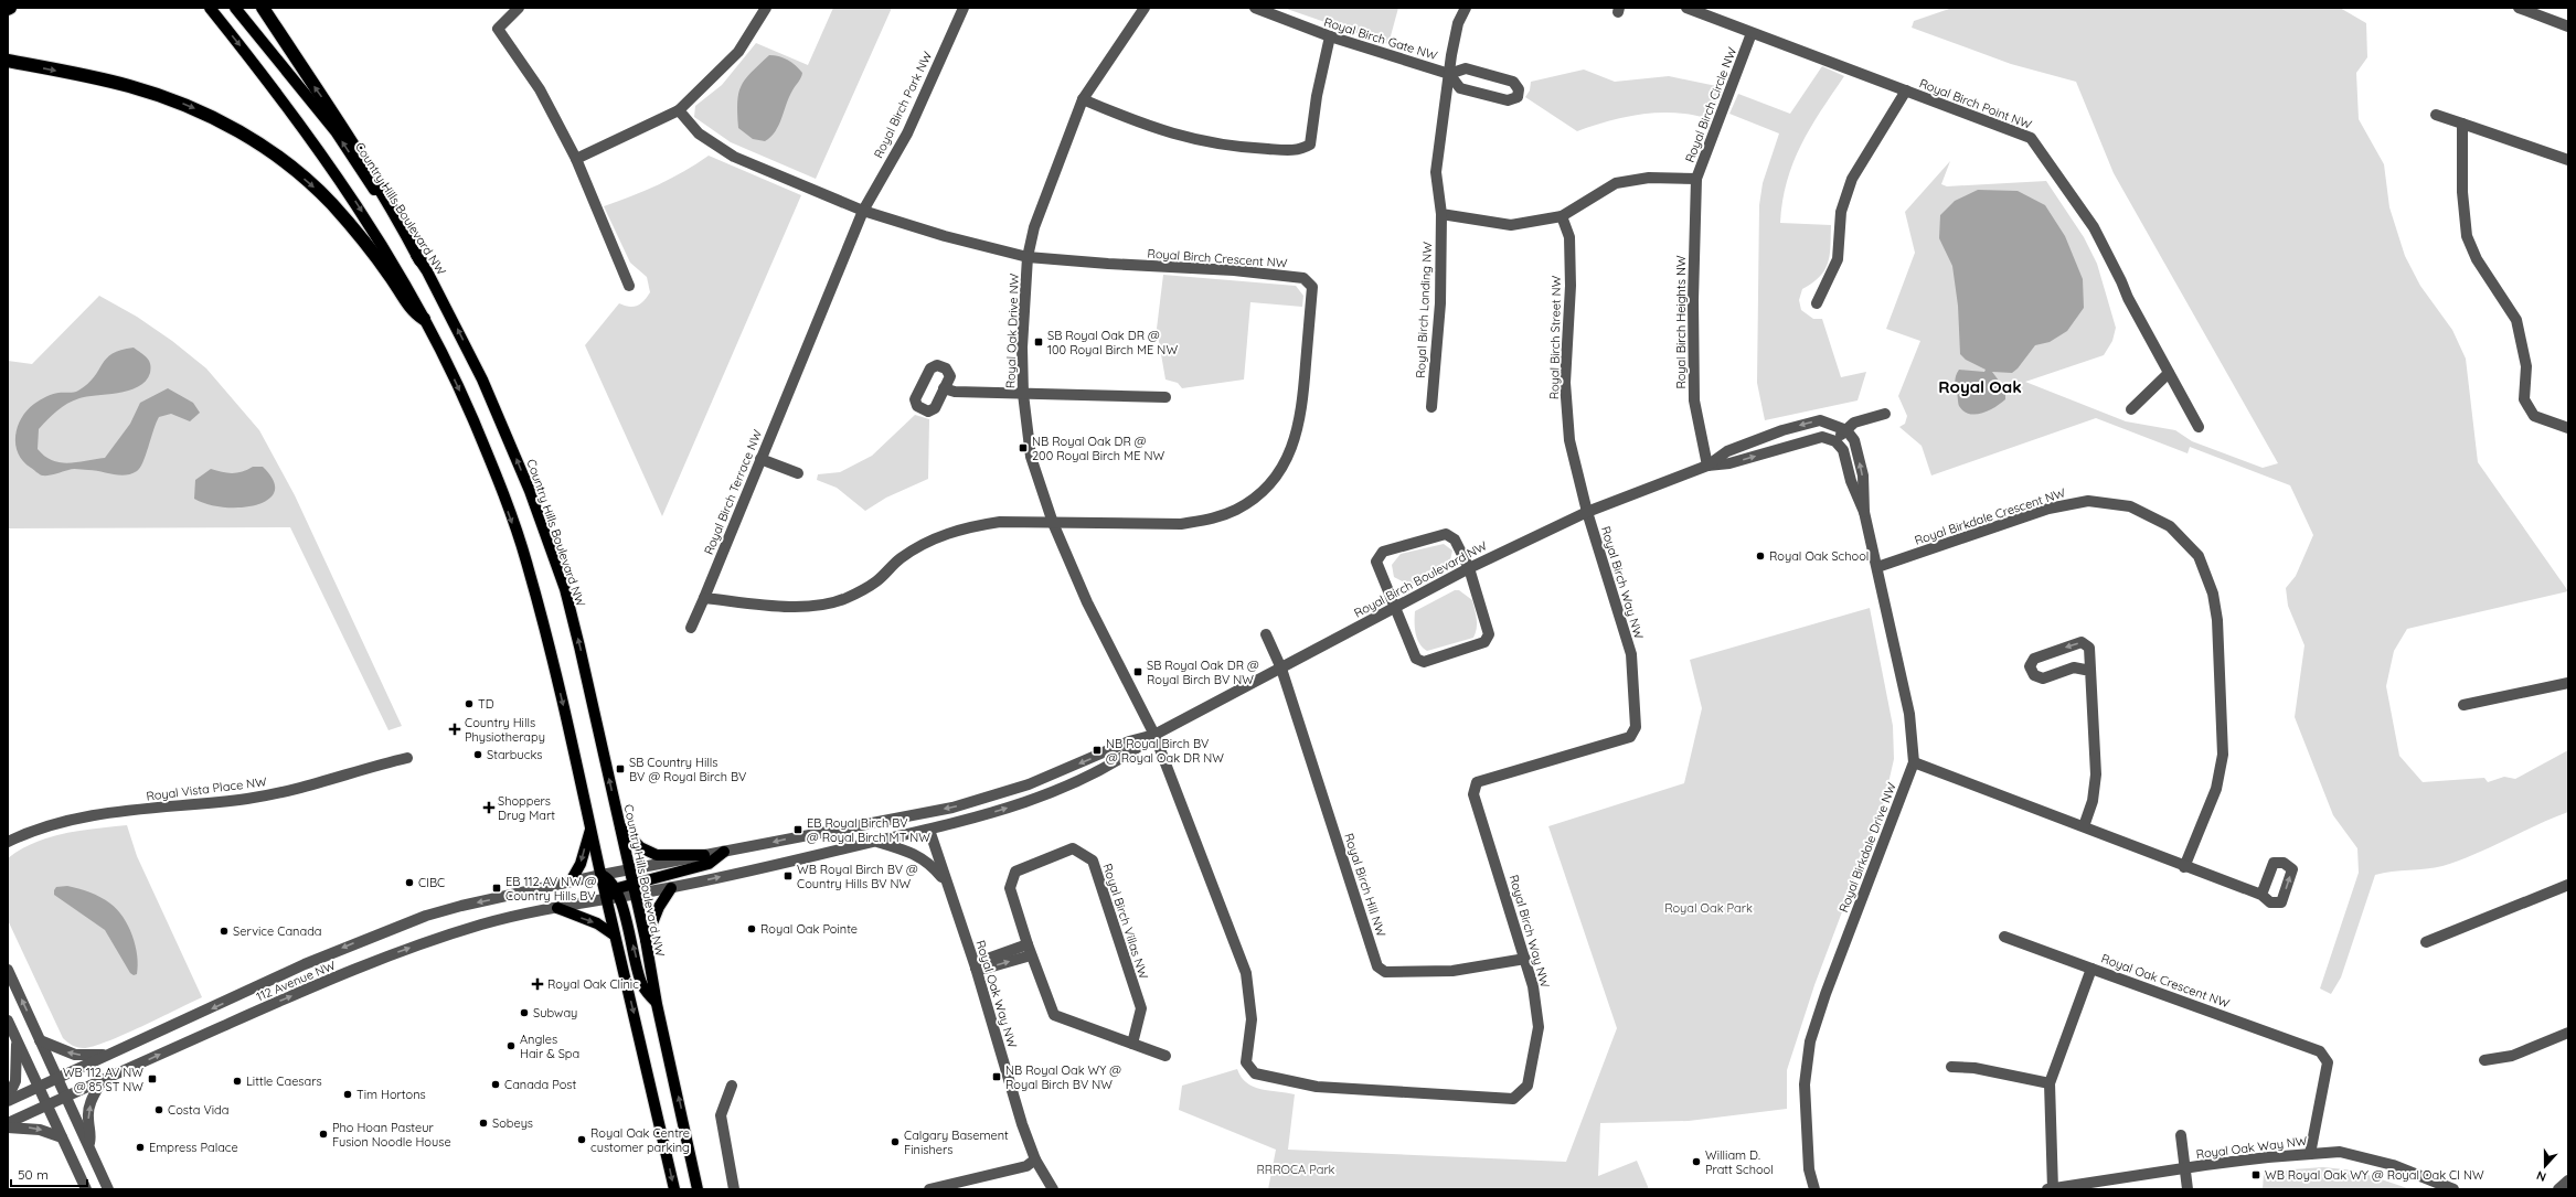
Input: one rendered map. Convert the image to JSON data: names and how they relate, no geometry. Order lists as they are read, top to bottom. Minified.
{"streets":{"main road":["Country Hills Boulevard NW"],"street":["Royal Birch Gate NW","Royal Birch Point NW","Royal Birch Park NW","Royal Birch Circle NW","Royal Birch Crescent NW","Royal Birch Landing NW","Royal Birch Heights NW","Royal Oak Drive NW","Royal Birch Street NW","Royal Birch Terrace NW","Royal Birkdale Crescent NW","Royal Birch Boulevard NW","Royal Birch Way NW","Royal Vista Place NW","Royal Birkdale Drive NW","Royal Birch Hill NW","Royal Birch Villas NW","112 Avenue NW","Royal Oak Crescent NW","Royal Oak Way NW"]},"crossings":[["Royal Birch Point NW","Royal Birch Circle NW"],["Royal Birch Park NW","Royal Birch Terrace NW"],["Royal Birch Circle NW","Royal Birch Landing NW"],["Royal Birch Circle NW","Royal Birch Heights NW"],["Royal Birch Circle NW","Royal Birch Street NW"],["Country Hills Boulevard NW","Royal Birch Boulevard NW"],["Royal Birch Crescent NW","Royal Oak Drive NW"],["Royal Birch Heights NW","Royal Birch Boulevard NW"],["Royal Oak Drive NW","Royal Birch Boulevard NW"],["Royal Oak Drive NW","Royal Birch Way NW"],["Royal Birch Street NW","Royal Birch Boulevard NW"],["Royal Birch Street NW","Royal Birch Way NW"],["Royal Birkdale Crescent NW","Royal Birkdale Drive NW"],["Royal Birch Boulevard NW","Royal Birch Way NW"],["Royal Birch Boulevard NW","Royal Birkdale Drive NW"],["Royal Birch Boulevard NW","Royal Birch Hill NW"],["Royal Birch Boulevard NW","112 Avenue NW"],["Royal Birch Boulevard NW","Royal Oak Way NW"],["Royal Birch Way NW","Royal Birch Hill NW"],["Royal Oak Crescent NW","Royal Oak Way NW"]],"districts":["Royal Oak"],"parks":["Royal Oak Park","RRROCA Park"],"places":{"transit":["SB Royal Oak DR @ 100 Royal Birch ME NW","NB Royal Oak DR @ 200 Royal Birch ME NW","SB Royal Oak DR @ Royal Birch BV NW","NB Royal Birch BV @ Royal Oak DR NW","SB Country Hills BV @ Royal Birch BV","EB Royal Birch BV @ Royal Birch MT NW","WB Royal Birch BV @ Country Hills BV NW","EB 112 AV NW @ Country Hills BV","NB Royal Oak WY @ Royal Birch BV NW","WB 112 AV NW @ 85 ST NW","WB Royal Oak WY @ Royal Oak CI NW"],"other":["Royal Oak School","TD","Starbucks","CIBC","Royal Oak Pointe","Service Canada","Subway","Angles Hair & Spa","Little Caesars","Canada Post","Tim Hortons","Costa Vida","Sobeys","Pho Hoan Pasteur Fusion Noodle House","Royal Oak Centre customer parking","Calgary Basement Finishers","Empress Palace","William D. Pratt School"],"health":["Country Hills Physiotherapy","Shoppers Drug Mart","Royal Oak Clinic"]},"scale_bar":"50 m","north":"bottom"}
